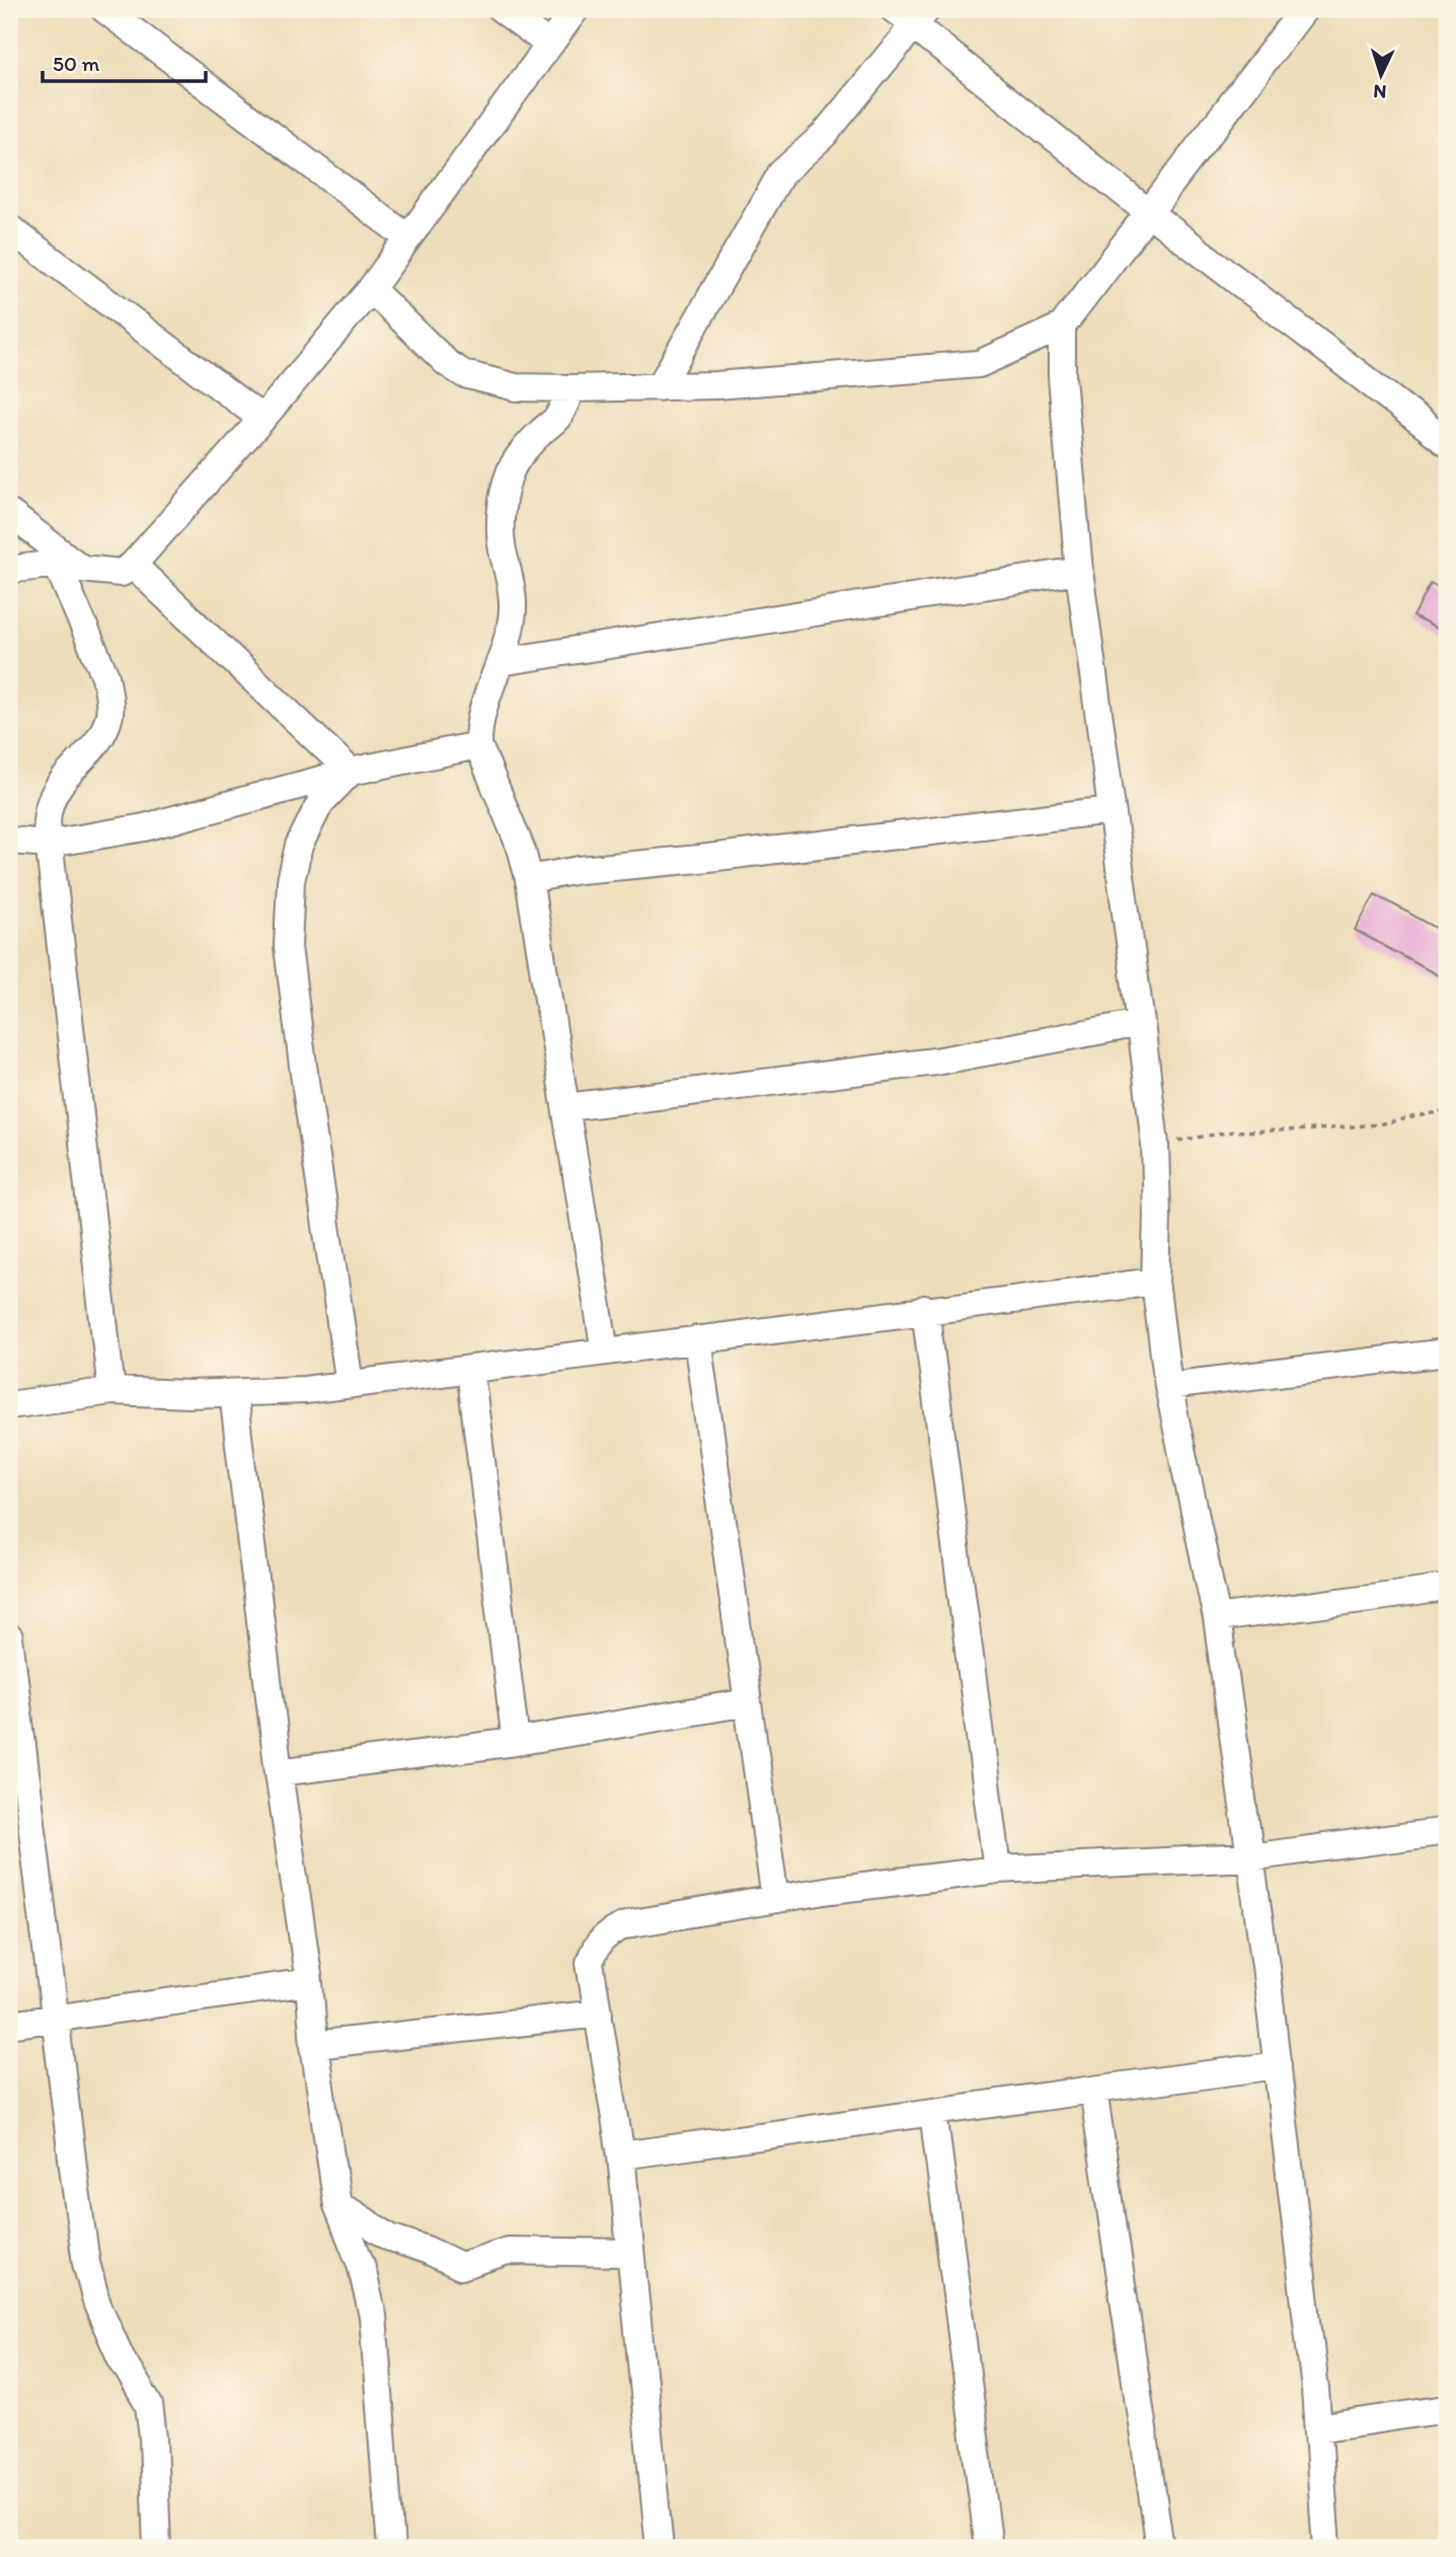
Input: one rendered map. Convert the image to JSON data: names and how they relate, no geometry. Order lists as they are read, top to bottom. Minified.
{"scale_bar":"50 m","north":"bottom"}
